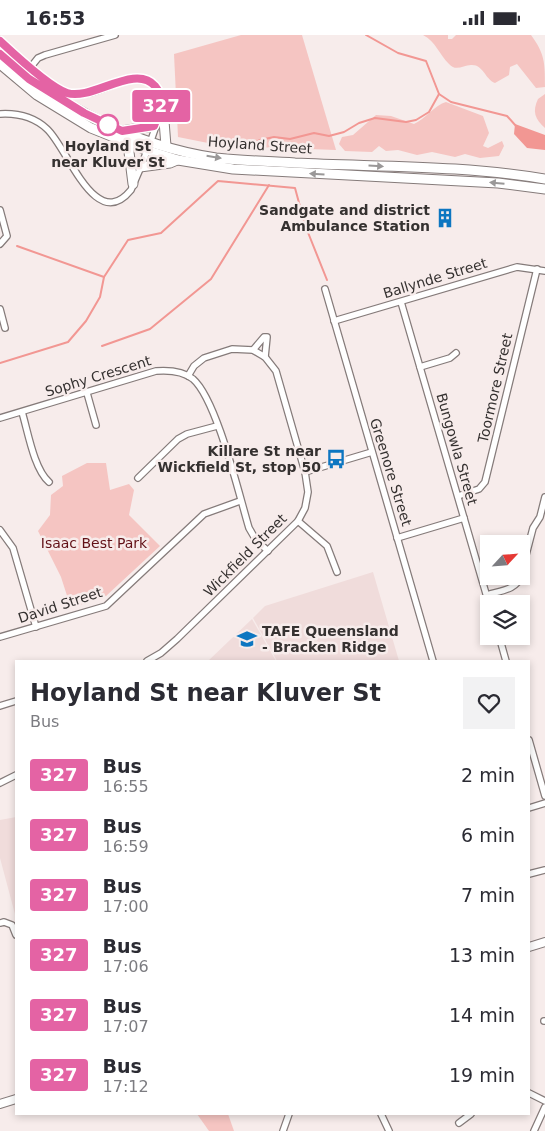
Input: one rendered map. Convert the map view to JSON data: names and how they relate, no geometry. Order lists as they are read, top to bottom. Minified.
{"streets":{"main road":["Hoyland Street"],"street":["Ballynde Street","Sophy Crescent","Toormore Street","Bungowla Street","Greenore Street","Wickfield Street","David Street"]},"crossings":[["Ballynde Street","Toormore Street"],["Ballynde Street","Bungowla Street"],["Ballynde Street","Greenore Street"],["Toormore Street","Bungowla Street"]],"parks":["Isaac Best Park"],"places":{"other":["Hoyland St near Kluver St"],"building":["Sandgate and district Ambulance Station"],"bus stop":["Killare St near Wickfield St, stop 50"],"school or university":["TAFE Queensland - Bracken Ridge"]},"lines":["bus line 327"],"north":"top right","page":{"status":"16:53","on_map":"327","heading":["Hoyland St near Kluver St","Bus"],"list":[{"mark":"327","name":"Bus","note":"16:55","value":"2 min"},{"mark":"327","name":"Bus","note":"16:59","value":"6 min"},{"mark":"327","name":"Bus","note":"17:00","value":"7 min"},{"mark":"327","name":"Bus","note":"17:06","value":"13 min"},{"mark":"327","name":"Bus","note":"17:07","value":"14 min"},{"mark":"327","name":"Bus","note":"17:12","value":"19 min"}]}}
